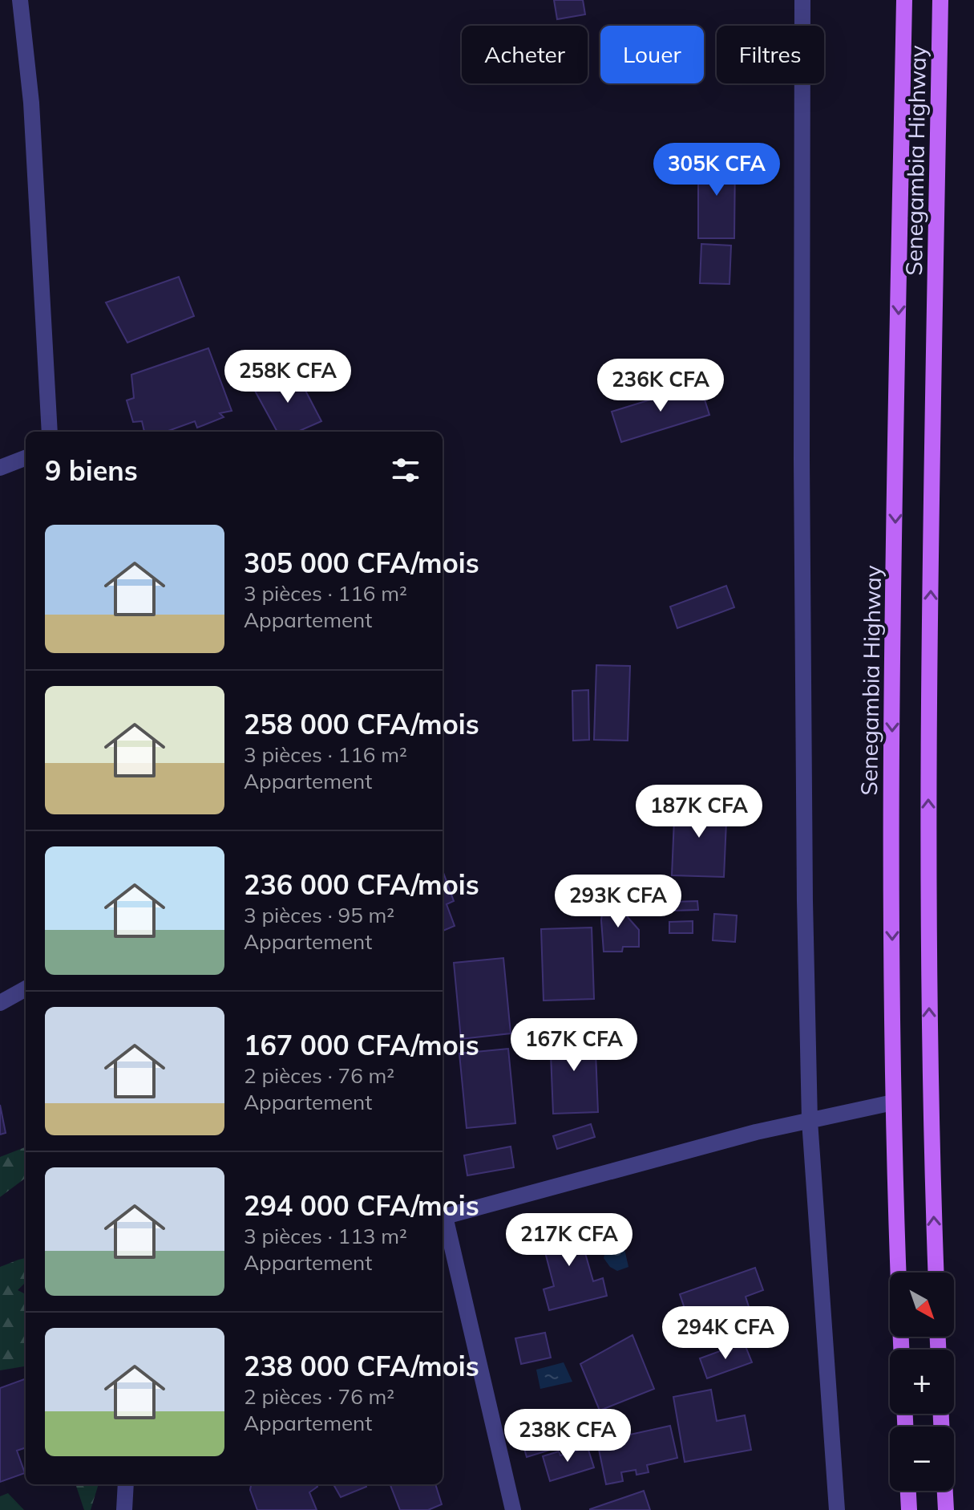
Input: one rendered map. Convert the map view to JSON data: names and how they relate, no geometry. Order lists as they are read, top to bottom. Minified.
{"streets":{"main road":["Senegambia Highway"]},"north":"bottom right","page":{"chip":["Acheter","Louer","Filtres"],"price":["305K CFA","258K CFA","236K CFA","187K CFA","293K CFA","167K CFA","217K CFA","294K CFA","238K CFA"],"heading":"9 biens","list":[{"name":"305 000 CFA/mois","note":"3 pièces · 116 m² · Appartement"},{"name":"258 000 CFA/mois","note":"3 pièces · 116 m² · Appartement"},{"name":"236 000 CFA/mois","note":"3 pièces · 95 m² · Appartement"},{"name":"167 000 CFA/mois","note":"2 pièces · 76 m² · Appartement"},{"name":"294 000 CFA/mois","note":"3 pièces · 113 m² · Appartement"},{"name":"238 000 CFA/mois","note":"2 pièces · 76 m² · Appartement"}],"map_buttons":["+","−"]}}
